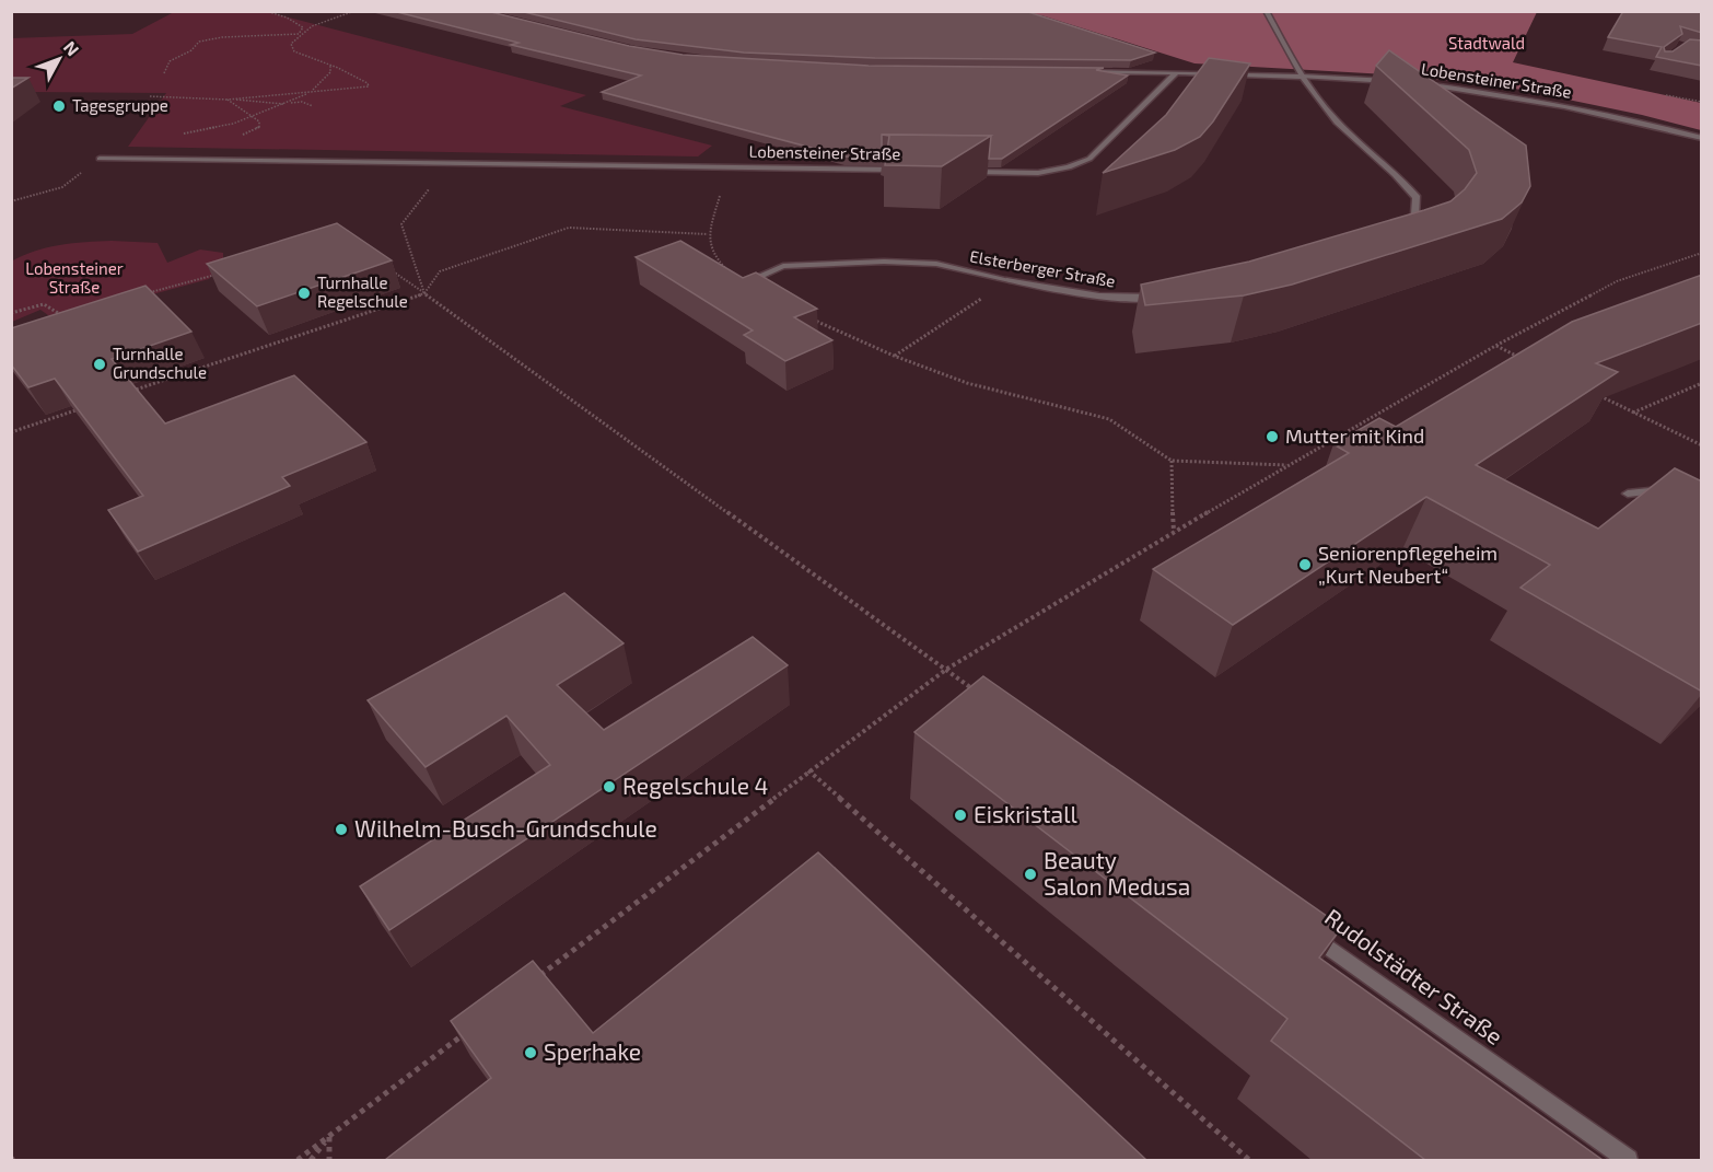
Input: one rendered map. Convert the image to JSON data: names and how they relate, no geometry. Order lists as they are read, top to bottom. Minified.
{"streets":{"street":["Lobensteiner Straße","Elsterberger Straße","Rudolstädter Straße"]},"parks":["Stadtwald","Lobensteiner Straße"],"places":["Tagesgruppe","Turnhalle Regelschule","Turnhalle Grundschule","Mutter mit Kind","Seniorenpflegeheim „Kurt Neubert“","Regelschule 4","Eiskristall","Wilhelm-Busch-Grundschule","Beauty Salon Medusa","Sperhake"],"north":"top right"}
